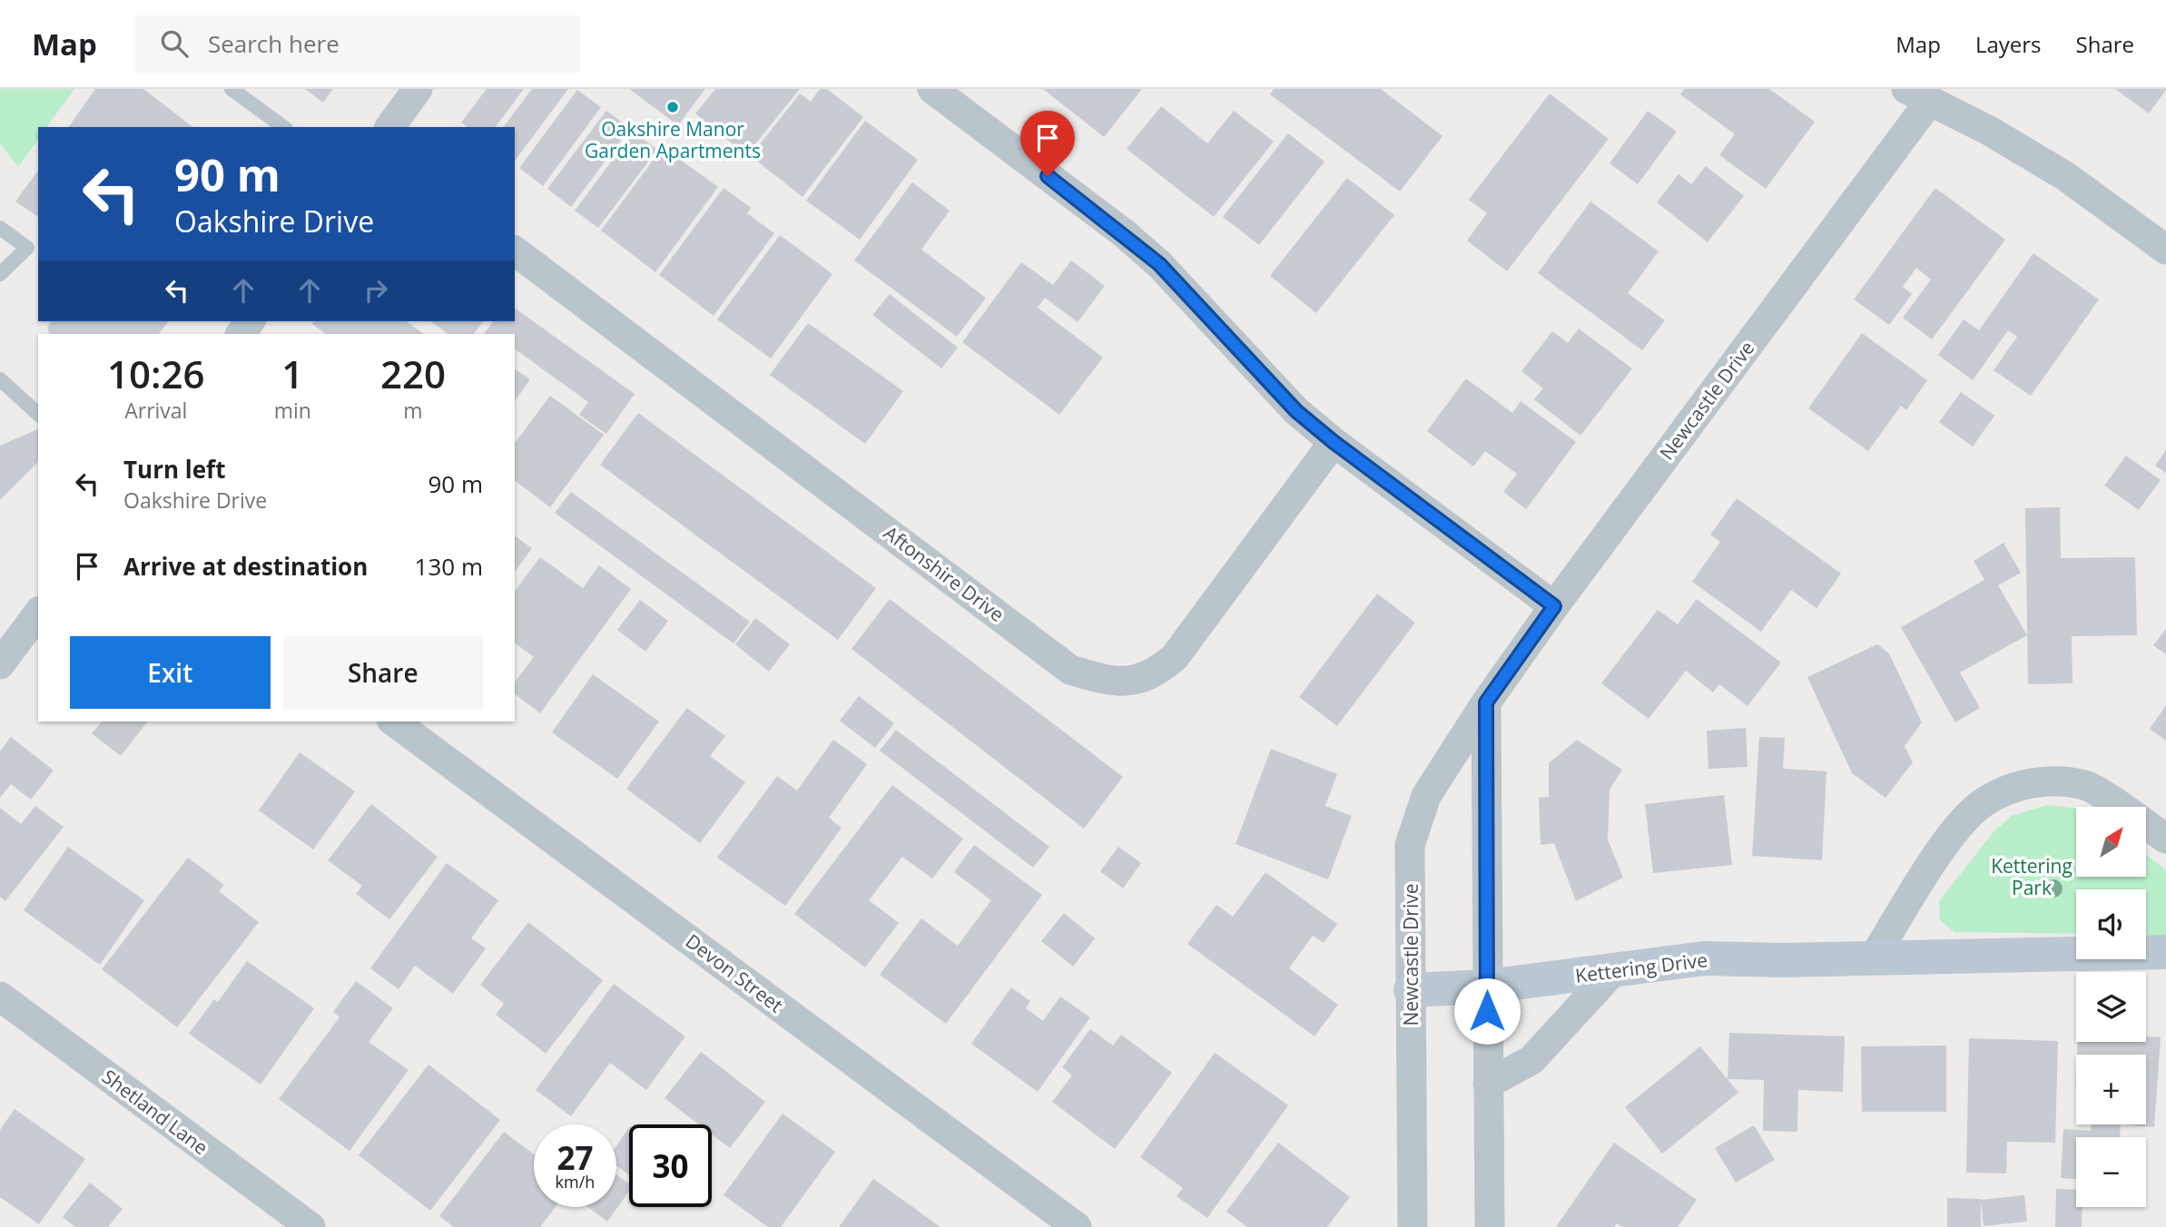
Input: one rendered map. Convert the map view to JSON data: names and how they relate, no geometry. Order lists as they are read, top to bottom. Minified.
{"streets":{"street":["Newcastle Drive","Aftonshire Drive","Kettering Drive","Devon Street","Shetland Lane"]},"crossings":[["Newcastle Drive","Kettering Drive"]],"parks":["Kettering Park"],"places":["Oakshire Manor Garden Apartments"],"north":"top right","page":{"header":"Map","search":"Search here","nav":["Map","Layers","Share"],"turn":["90 m","Oakshire Drive"],"eta":["10:26","Arrival","1","min","220","m"],"list":[{"name":"Turn left","note":"Oakshire Drive","value":"90 m"},{"name":"Arrive at destination","value":"130 m"}],"buttons":["Exit","Share"],"map_buttons":["+","−"],"speed":"27 km/h","limit":"30"}}
